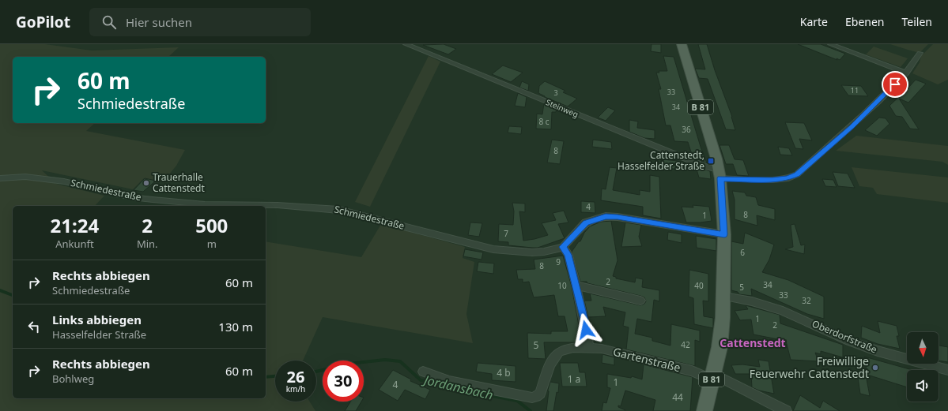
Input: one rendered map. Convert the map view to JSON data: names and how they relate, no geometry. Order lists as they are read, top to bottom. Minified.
{"streets":{"main road":["B 81"],"street":["Steinweg","Schmiedestraße","Oberdorfstraße","Gartenstraße"]},"crossings":[["B 81","Steinweg"],["B 81","Oberdorfstraße"],["B 81","Gartenstraße"]],"districts":["Cattenstedt"],"water":["Jordansbach"],"places":{"transit":["Cattenstedt, Hasselfelder Straße"],"other":["Trauerhalle Cattenstedt","Freiwillige Feuerwehr Cattenstedt"]},"house_numbers":["11","33","3","34","8 c","36","8","4","8","1","7","6","9","8","2","34","10","40","5","33","32","1","2","42","5","4 b","1 a","1","4","44"],"north":"bottom","page":{"header":"GoPilot","search":"Hier suchen","nav":["Karte","Ebenen","Teilen"],"turn":["60 m","Schmiedestraße"],"eta":["21:24","Ankunft","2","Min.","500","m"],"list":[{"name":"Rechts abbiegen","note":"Schmiedestraße","value":"60 m"},{"name":"Links abbiegen","note":"Hasselfelder Straße","value":"130 m"},{"name":"Rechts abbiegen","note":"Bohlweg","value":"60 m"}],"speed":"26 km/h","limit":"30"}}
